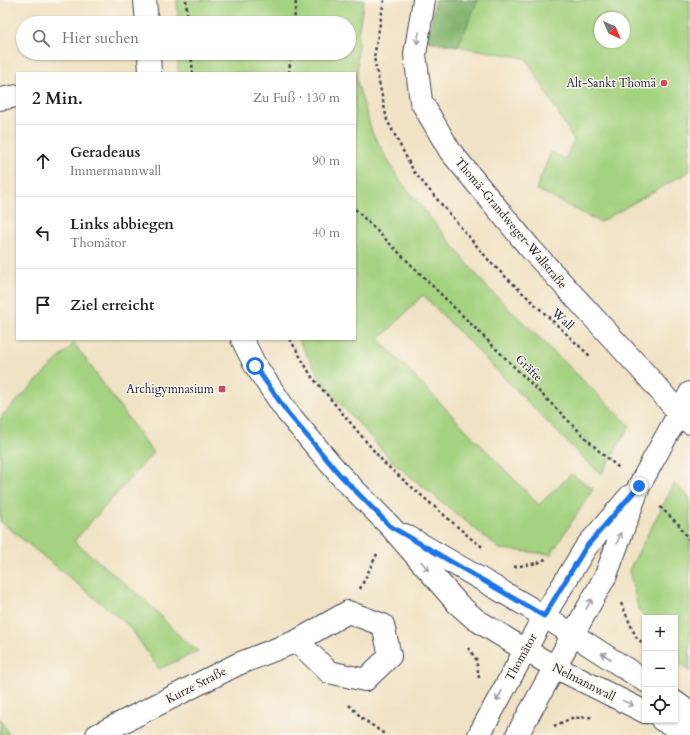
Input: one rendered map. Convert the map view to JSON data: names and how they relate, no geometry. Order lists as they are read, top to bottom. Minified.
{"streets":{"street":["Thomä-Grandweger-Wallstraße","Thomätor","Nelmannwall","Kurze Straße"],"path":["Wall","Gräfte"]},"crossings":[["Thomä-Grandweger-Wallstraße","Thomätor"],["Gräfte","Thomätor"],["Thomätor","Nelmannwall"]],"one_way":["Thomä-Grandweger-Wallstraße"],"places":{"other":["Alt-Sankt Thomä"],"transit":["Archigymnasium"]},"north":"bottom right","page":{"search":"Hier suchen","heading":["2 Min.","Zu Fuß · 130 m"],"list":[["Geradeaus","Immermannwall","90 m"],["Links abbiegen","Thomätor","40 m"],"Ziel erreicht"],"map_buttons":["+","−"]}}
